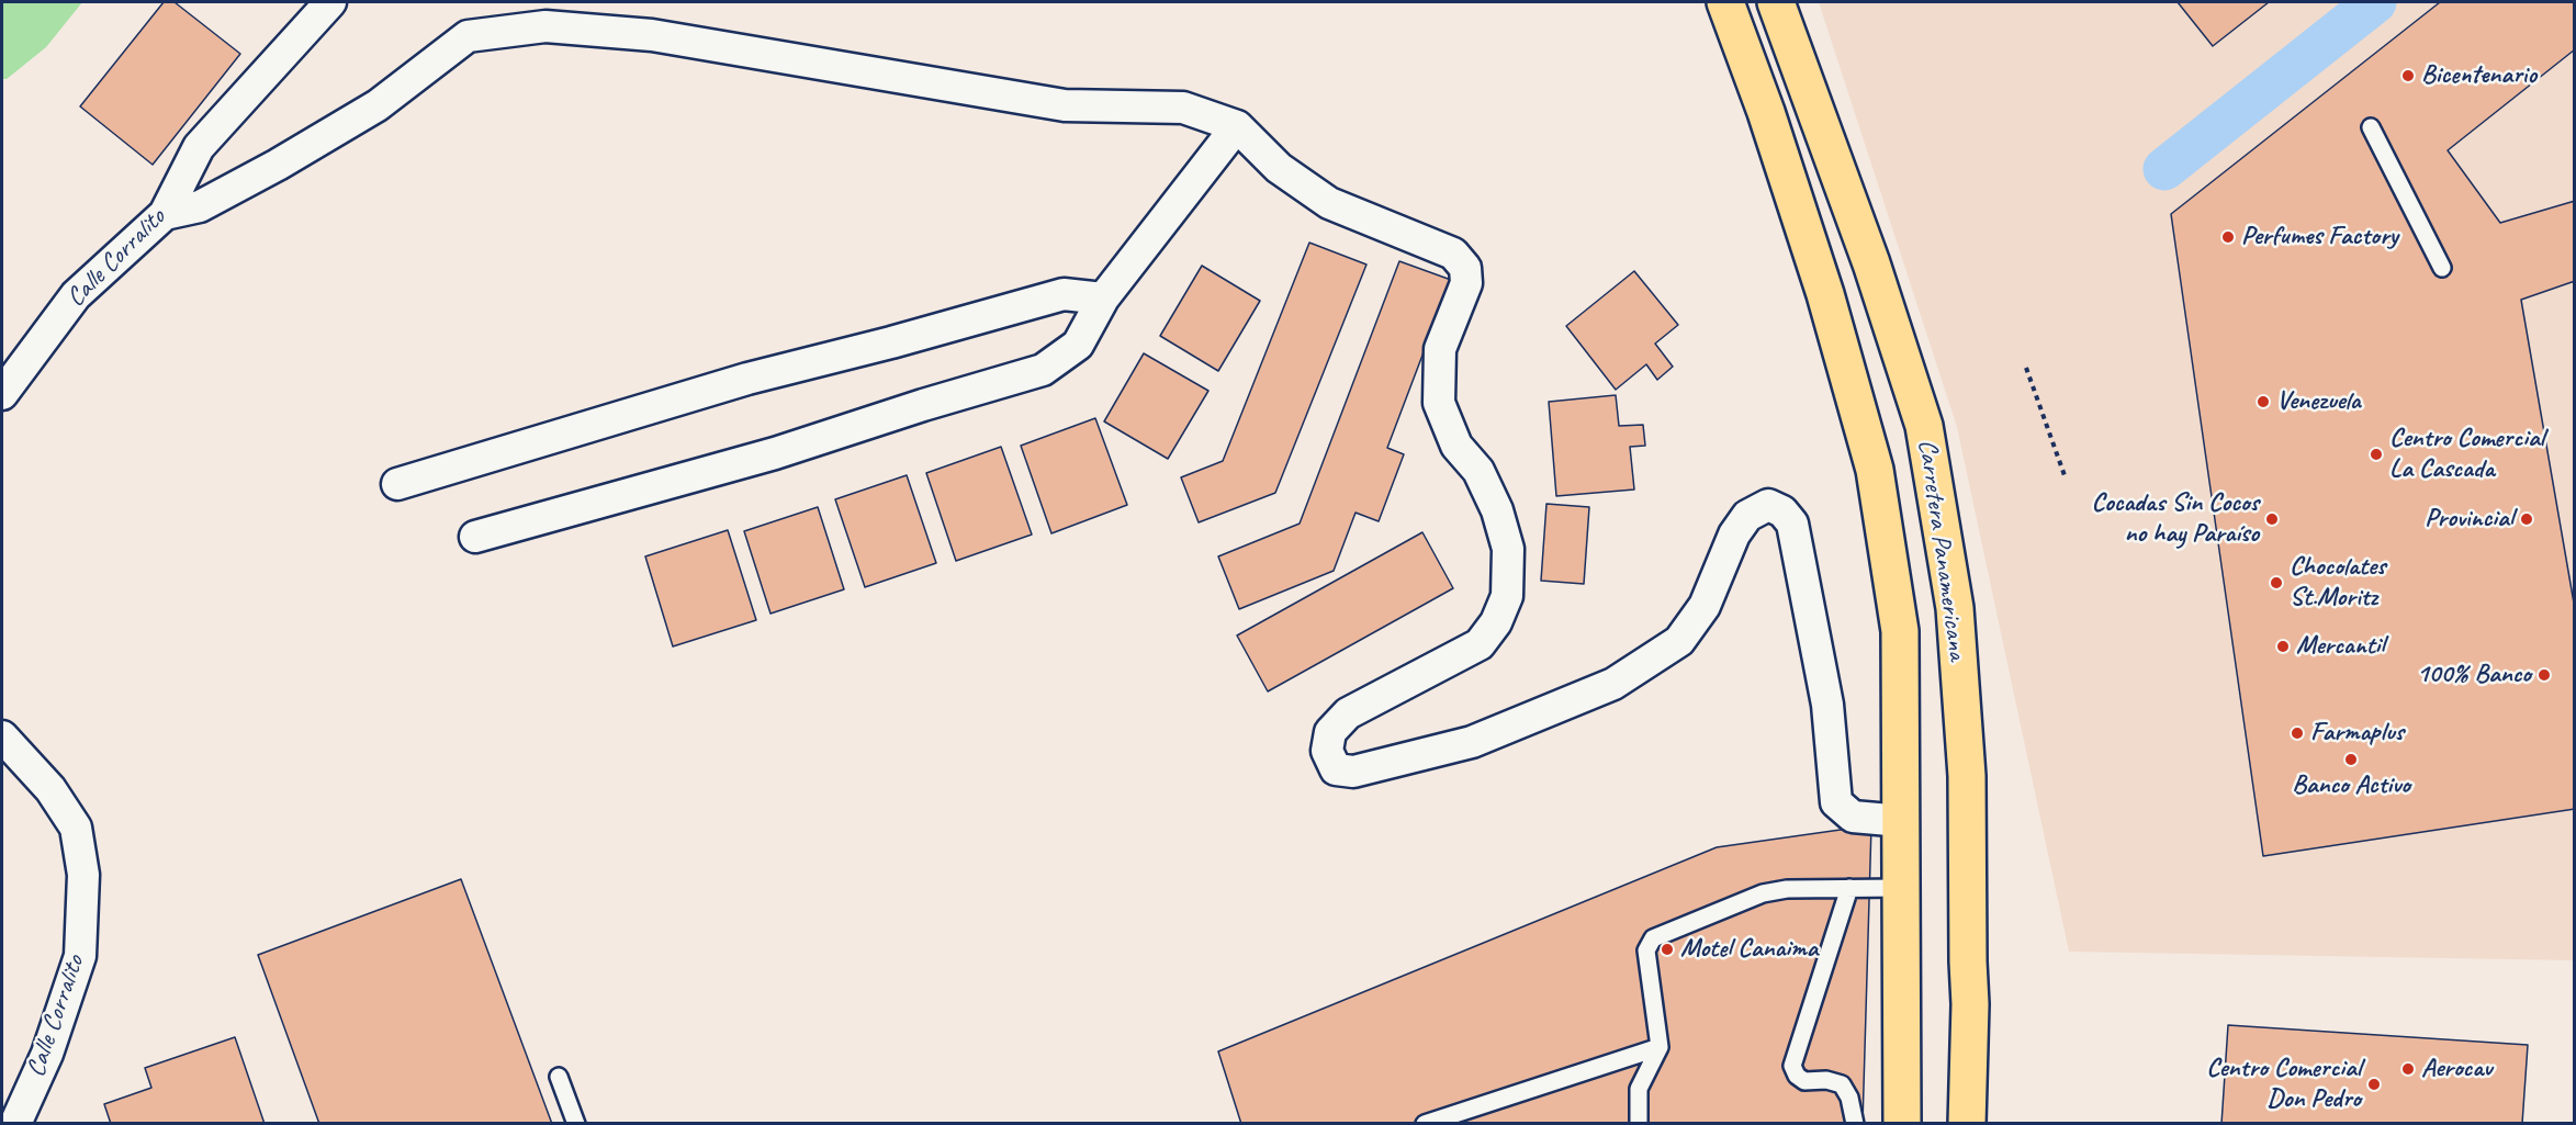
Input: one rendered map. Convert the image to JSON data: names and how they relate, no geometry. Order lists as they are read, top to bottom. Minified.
{"streets":{"main road":["Carretera Panamericana"],"street":["Calle Corralito"]},"places":["Bicentenario","Perfumes Factory","Venezuela","Centro Comercial La Cascada","Cocadas Sin Cocos no hay Paraíso","Provincial","Chocolates St.Moritz","Mercantil","100% Banco","Farmaplus","Banco Activo","Motel Canaima","Aerocav","Centro Comercial Don Pedro"]}
